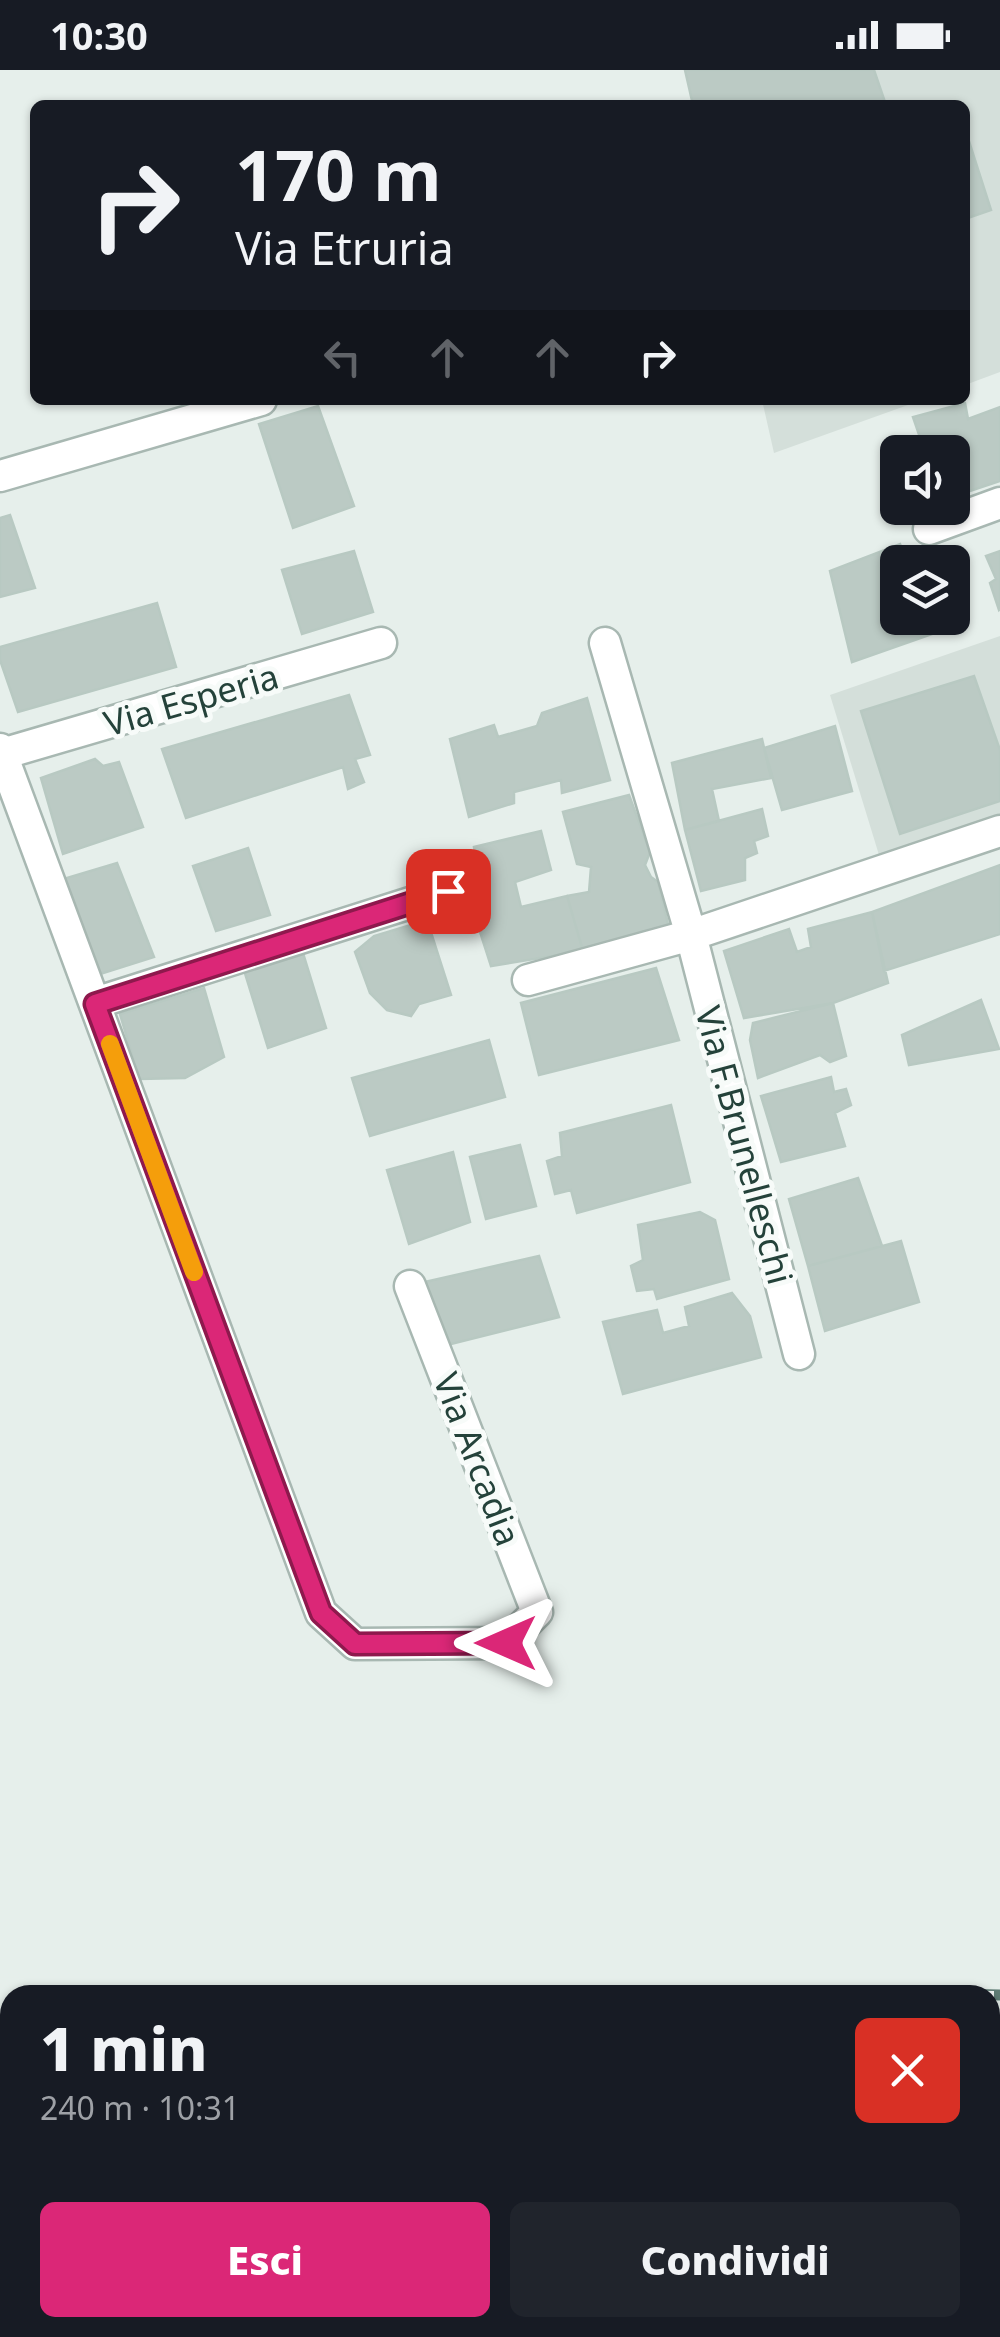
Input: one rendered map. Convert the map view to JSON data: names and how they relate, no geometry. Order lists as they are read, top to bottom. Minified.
{"streets":{"street":["Via Esperia","Via F.Brunelleschi","Via Arcadia"]},"crossings":[["Via Esperia","Via Arcadia"]],"page":{"status":"10:30","turn":["170 m","Via Etruria"],"heading":["1 min","240 m · 10:31"],"buttons":["Esci","Condividi"]}}
